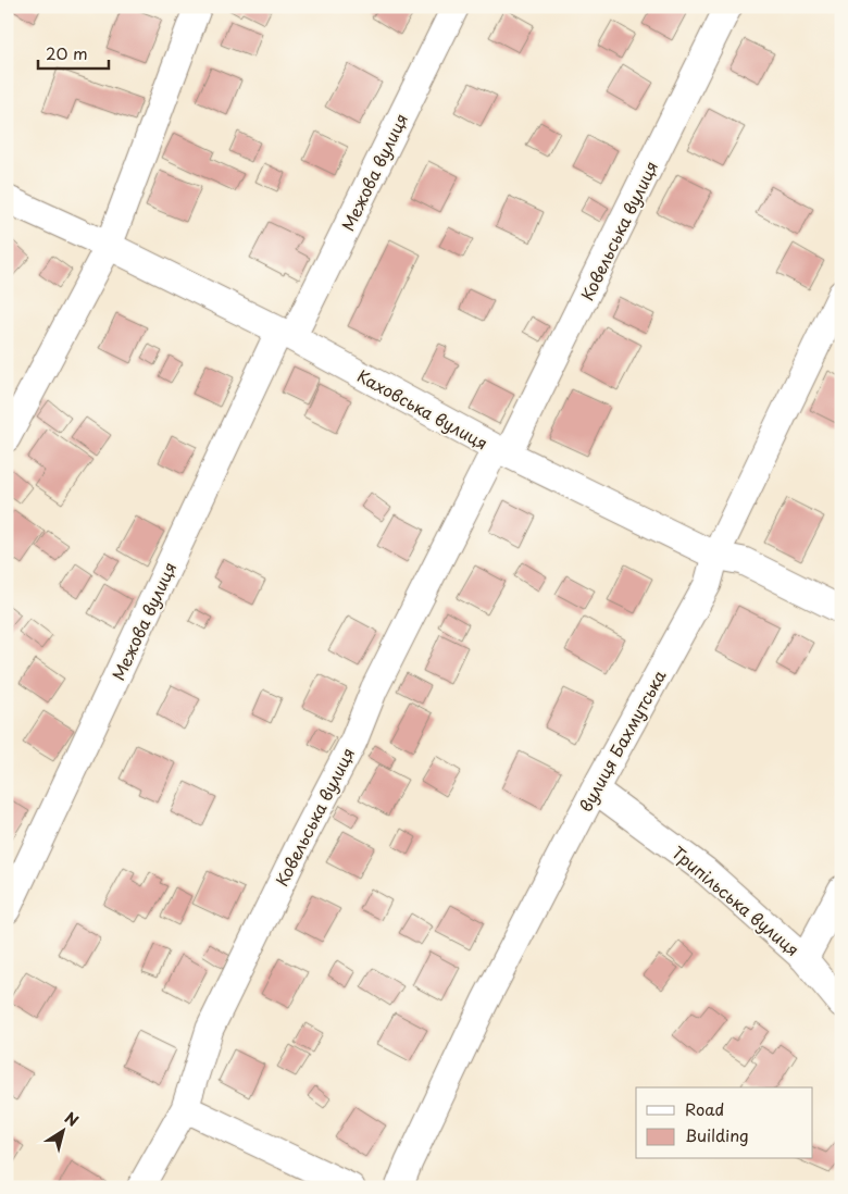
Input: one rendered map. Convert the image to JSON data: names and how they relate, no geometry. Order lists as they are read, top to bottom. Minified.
{"streets":{"street":["Межова вулиця","Ковельська вулиця","Каховська вулиця","вулиця Бахмутська","Трипільська вулиця"]},"crossings":[["Межова вулиця","Каховська вулиця"],["Ковельська вулиця","Каховська вулиця"],["Каховська вулиця","вулиця Бахмутська"],["вулиця Бахмутська","Трипільська вулиця"]],"legend":["Road","Building"],"scale_bar":"20 m","north":"top right"}
